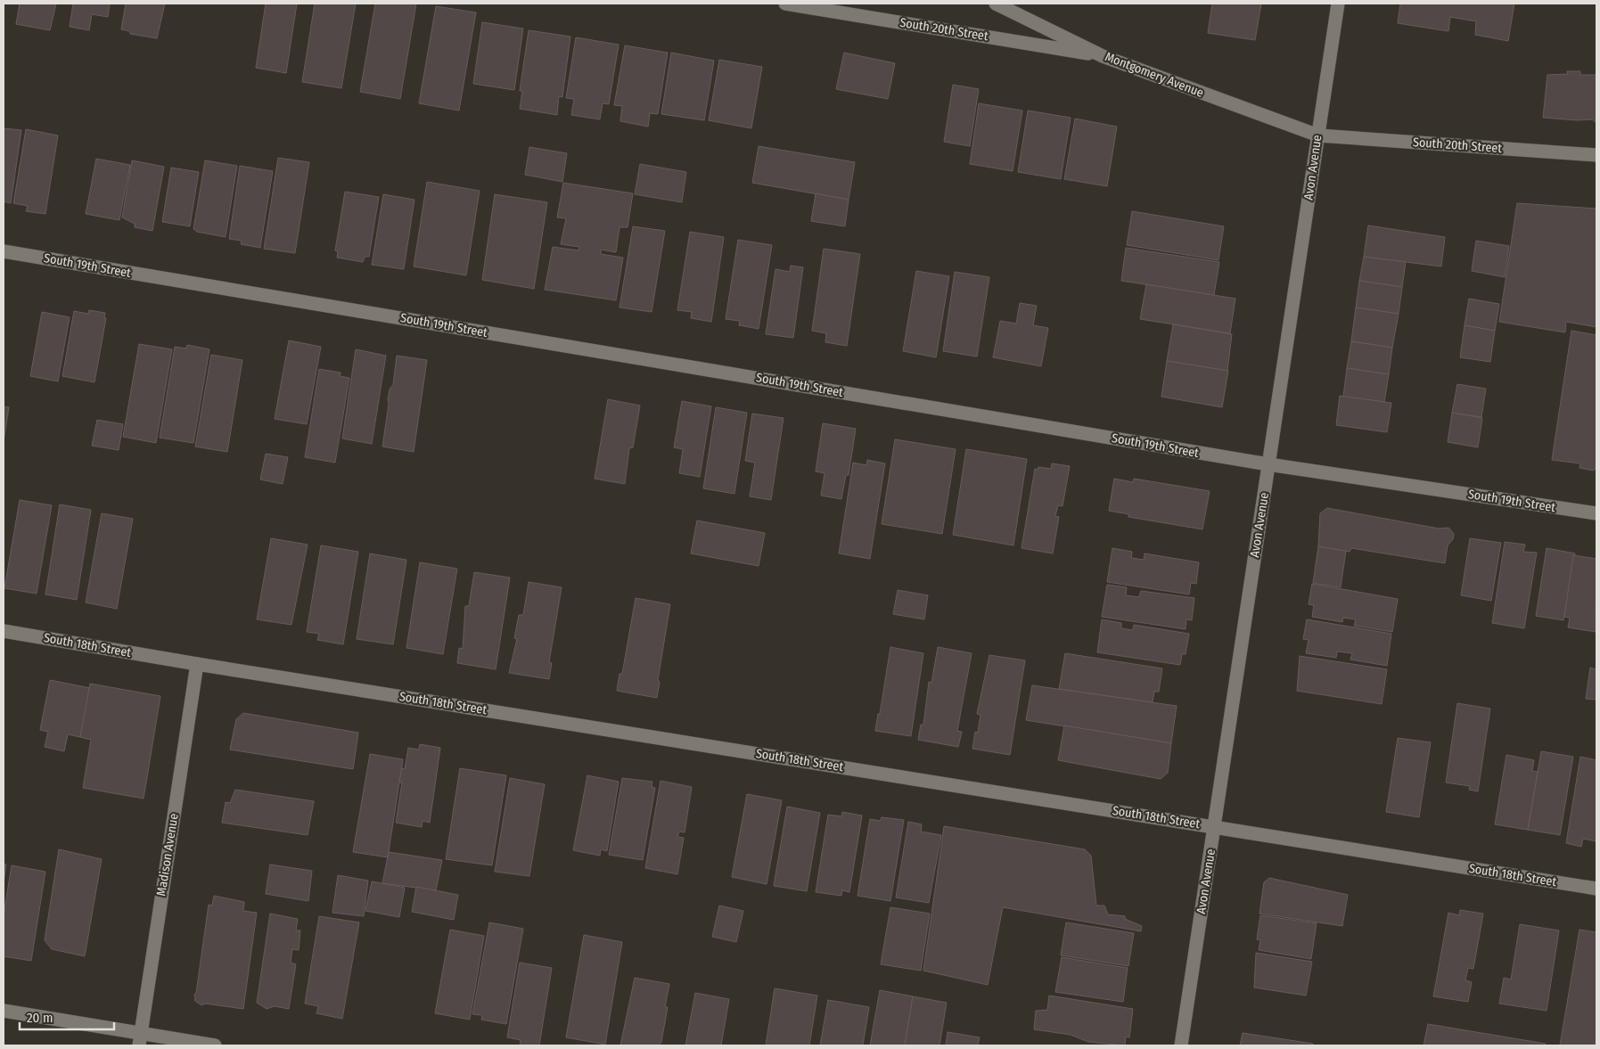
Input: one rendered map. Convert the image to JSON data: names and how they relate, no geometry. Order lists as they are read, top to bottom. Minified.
{"streets":{"street":["South 20th Street","Montgomery Avenue","Avon Avenue","South 19th Street","South 18th Street","Madison Avenue"]},"crossings":[["South 20th Street","Montgomery Avenue"],["South 20th Street","Avon Avenue"],["Montgomery Avenue","Avon Avenue"],["Avon Avenue","South 19th Street"],["Avon Avenue","South 18th Street"],["South 18th Street","Madison Avenue"]],"scale_bar":"20 m"}
